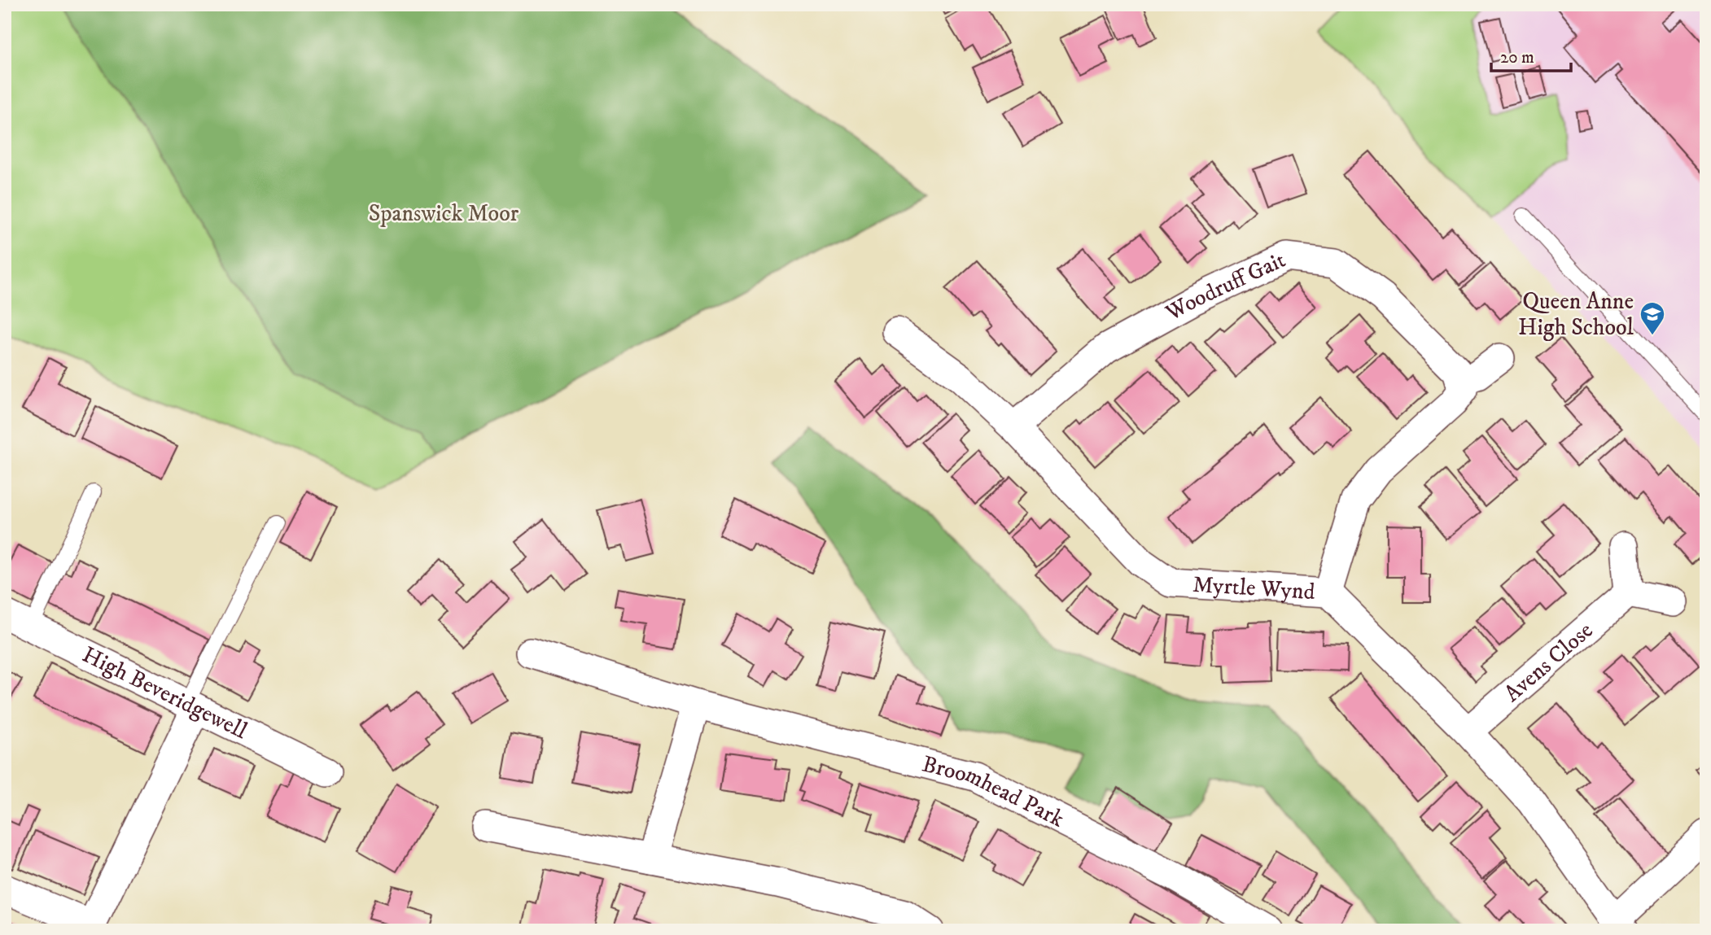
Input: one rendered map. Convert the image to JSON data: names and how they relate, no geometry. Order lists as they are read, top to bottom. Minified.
{"streets":{"street":["Woodruff Gait","Myrtle Wynd","Avens Close","High Beveridgewell","Broomhead Park"]},"crossings":[["Woodruff Gait","Myrtle Wynd"],["Myrtle Wynd","Avens Close"]],"parks":["Spanswick Moor"],"places":{"school or university":["Queen Anne High School"]},"scale_bar":"20 m"}
